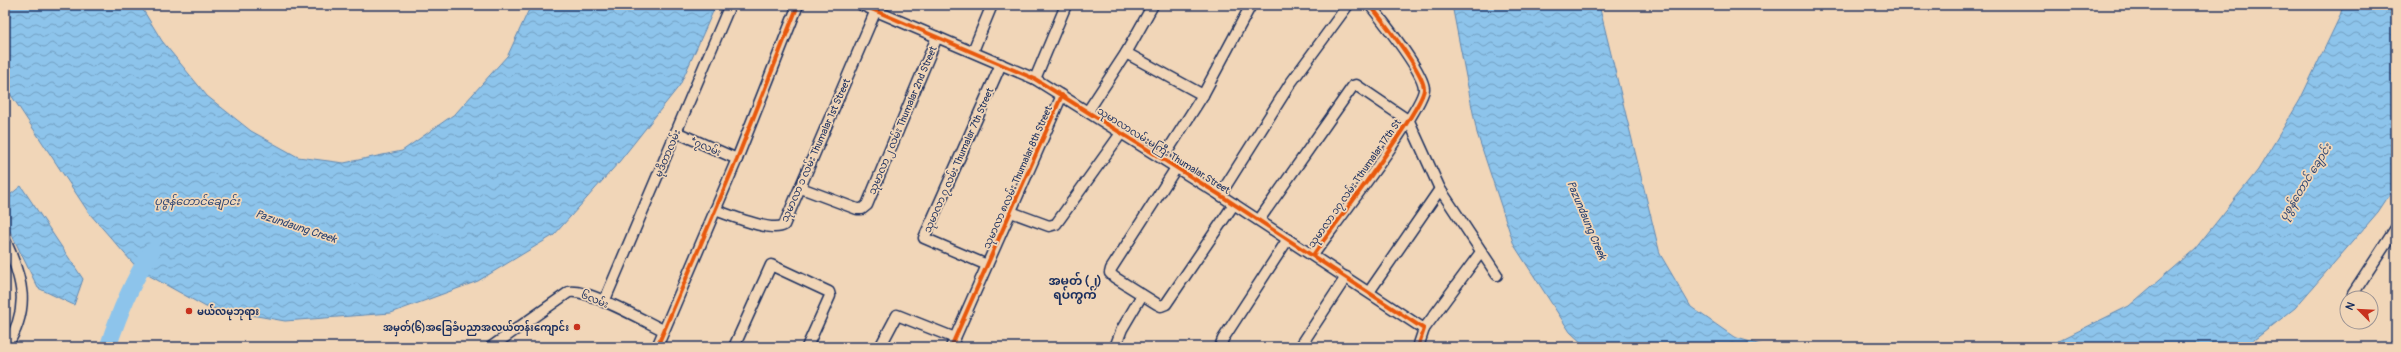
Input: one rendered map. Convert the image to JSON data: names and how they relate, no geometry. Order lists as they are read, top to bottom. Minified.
{"streets":{"street":["သုမာလာ ၂ လမ်း Thumalar 2nd Street","*၇လမ်း","သုမာလာ ၁ လမ်း Thumalar 1st Street","သုမာလာလမ်းမကြီး Thumalar Street","မုဒိတာလမ်း","သုမာလာ ၇ လမ်း Thumalar 7th Street","သုမာလာ ၈လမ်း Thumalar 8th Street","သုမာလာ ၁၇ လမ်း Tthumalar 17th St","၆လမ်း"]},"crossings":[["သုမာလာ ၂ လမ်း Thumalar 2nd Street","သုမာလာ ၁ လမ်း Thumalar 1st Street"],["သုမာလာ ၂ လမ်း Thumalar 2nd Street","သုမာလာလမ်းမကြီး Thumalar Street"],["*၇လမ်း","မုဒိတာလမ်း"],["သုမာလာ ၁ လမ်း Thumalar 1st Street","သုမာလာလမ်းမကြီး Thumalar Street"],["သုမာလာလမ်းမကြီး Thumalar Street","သုမာလာ ၇ လမ်း Thumalar 7th Street"],["သုမာလာလမ်းမကြီး Thumalar Street","သုမာလာ ၈လမ်း Thumalar 8th Street"],["သုမာလာလမ်းမကြီး Thumalar Street","သုမာလာ ၁၇ လမ်း Tthumalar 17th St"],["မုဒိတာလမ်း","၆လမ်း"],["သုမာလာ ၇ လမ်း Thumalar 7th Street","သုမာလာ ၈လမ်း Thumalar 8th Street"]],"districts":["အမှတ် (၂) ရပ်ကွက်"],"water":["ပုစွန်တောင် ချောင်း","ပုဇွန်တောင်ချောင်း","Pazundaung Creek"],"places":["မယ်လမုဘုရား","အမှတ်(၆)အခြေခံပညာအလယ်တန်းကျောင်း"],"north":"top left"}
